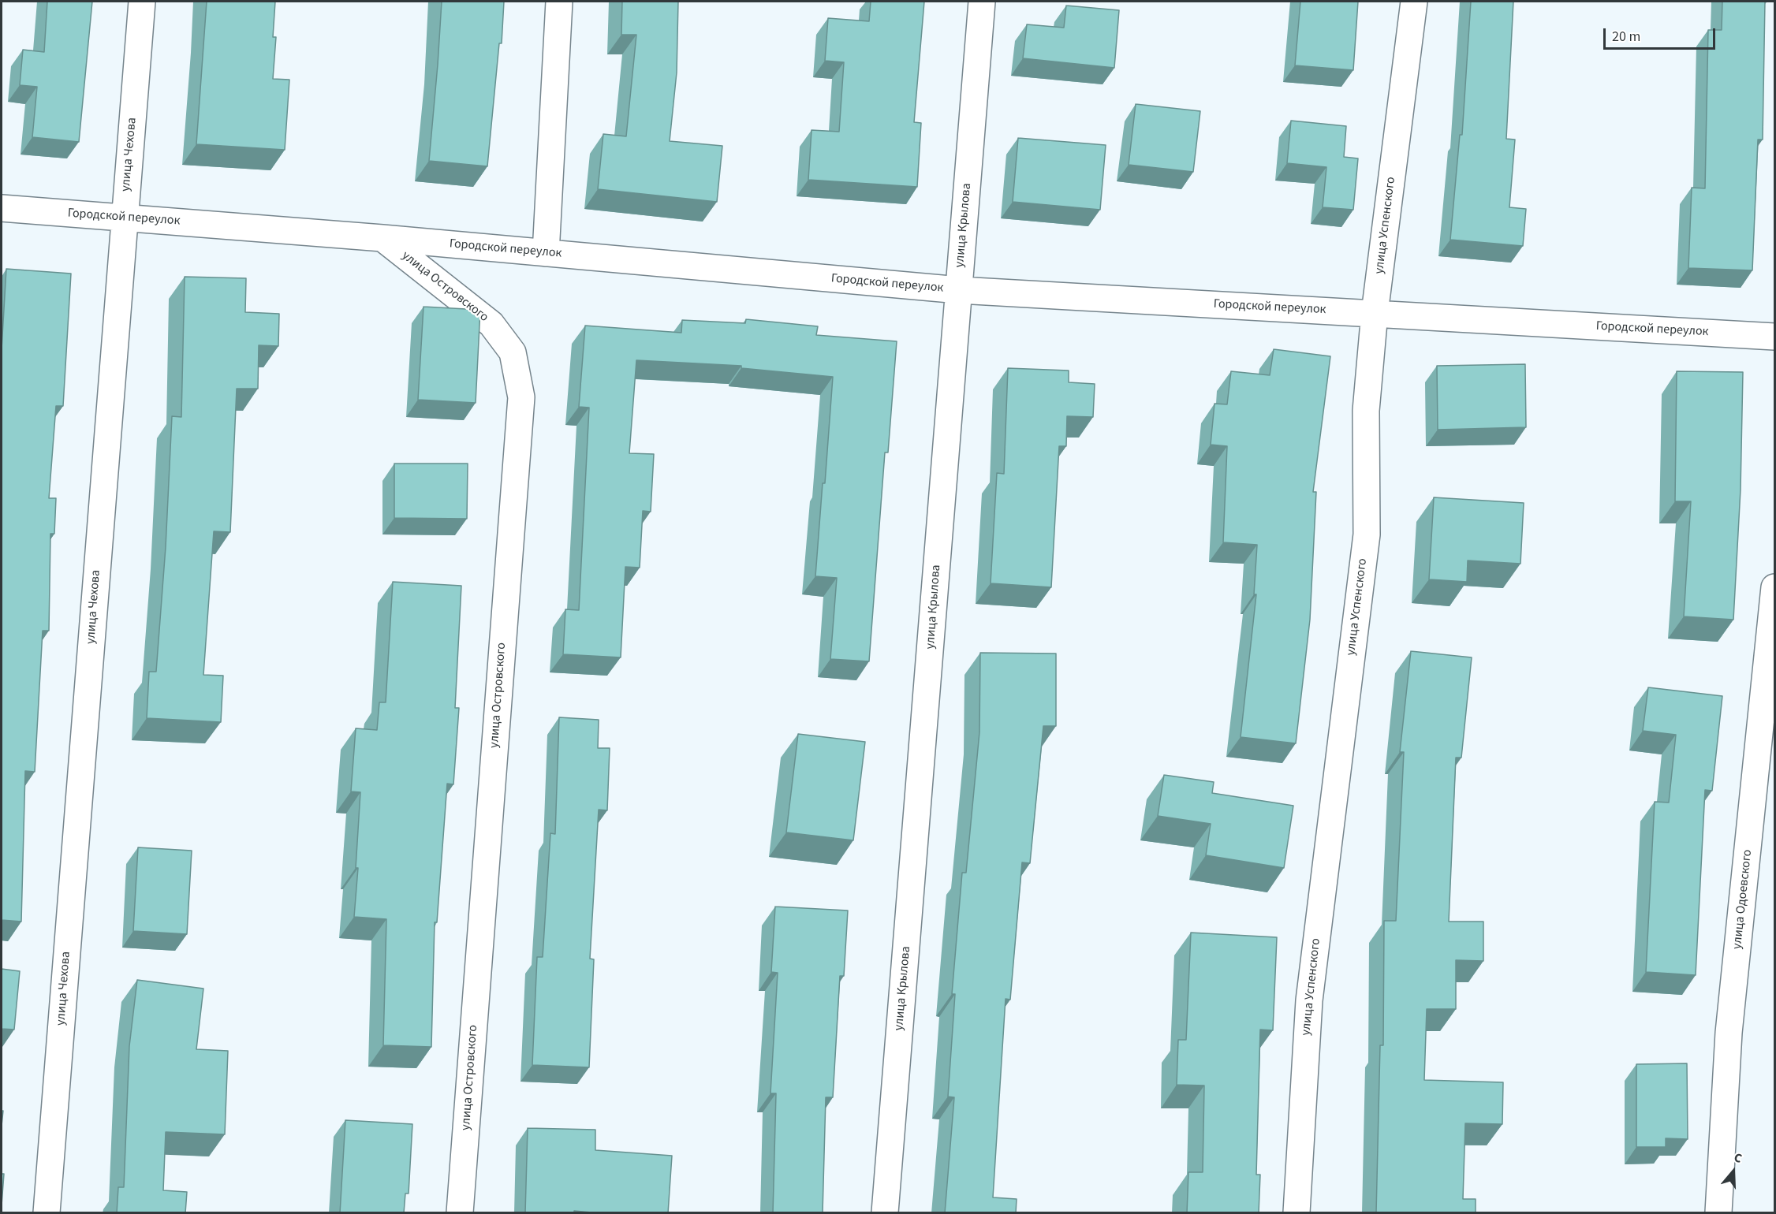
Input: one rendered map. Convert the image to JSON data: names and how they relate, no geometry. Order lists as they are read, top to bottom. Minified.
{"streets":{"street":["улица Чехова","Городской переулок","улица Крылова","улица Успенского","улица Островского","улица Одоевского"]},"crossings":[["улица Чехова","Городской переулок"],["Городской переулок","улица Крылова"],["Городской переулок","улица Успенского"],["Городской переулок","улица Островского"]],"scale_bar":"20 m","north":"top"}
